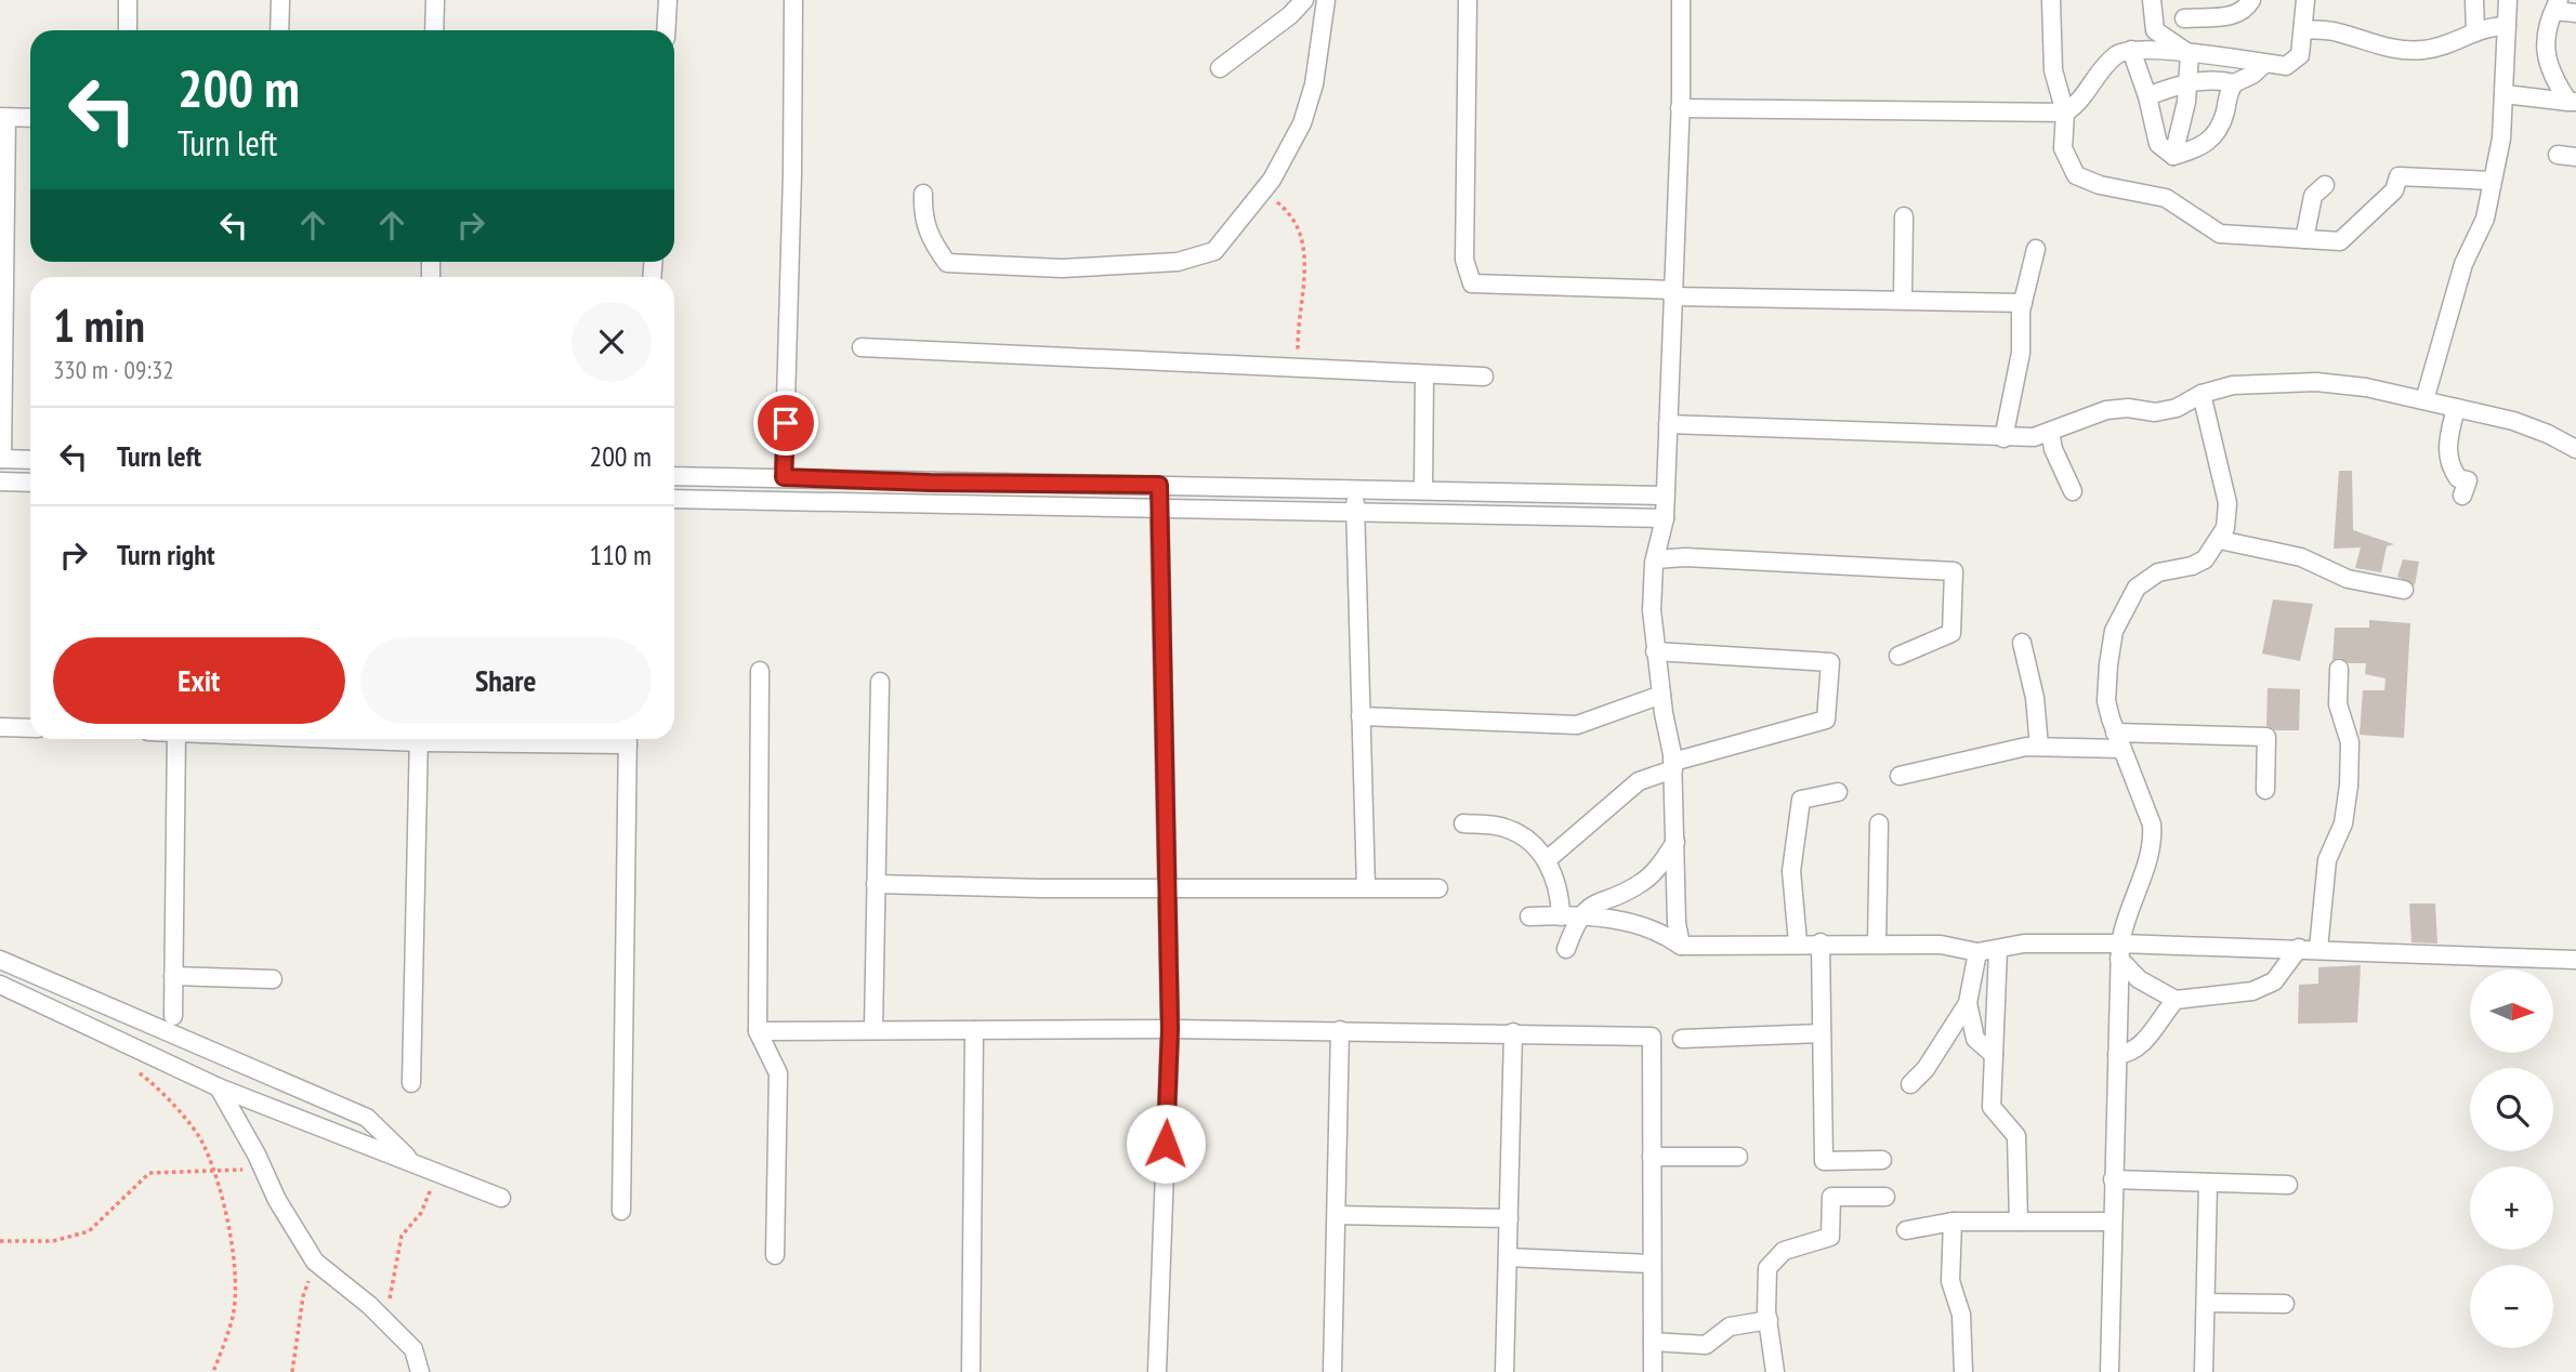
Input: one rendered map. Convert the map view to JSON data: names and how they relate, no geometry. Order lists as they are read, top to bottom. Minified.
{"north":"right","page":{"turn":["200 m","Turn left"],"heading":["1 min","330 m · 09:32"],"list":[{"name":"Turn left","value":"200 m"},{"name":"Turn right","value":"110 m"}],"buttons":["Exit","Share"],"map_buttons":["+","−"]}}
